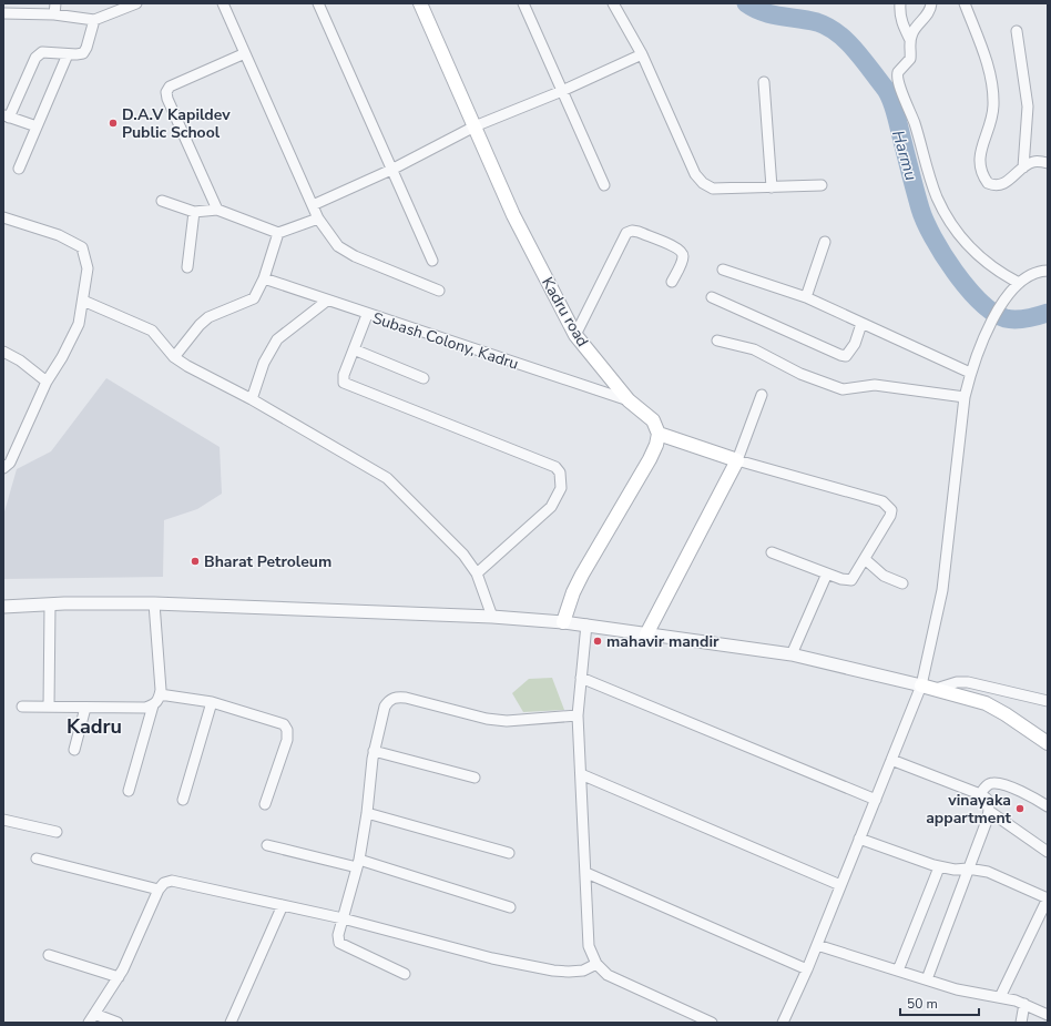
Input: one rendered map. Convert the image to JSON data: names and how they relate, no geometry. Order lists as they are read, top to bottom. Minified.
{"streets":{"main road":["Kadru road"],"street":["Subash Colony, Kadru"]},"crossings":[["Kadru road","Subash Colony, Kadru"]],"districts":["Kadru"],"water":["Harmu"],"places":["D.A.V Kapildev Public School","Bharat Petroleum","mahavir mandir","vinayaka appartment"],"scale_bar":"50 m"}
